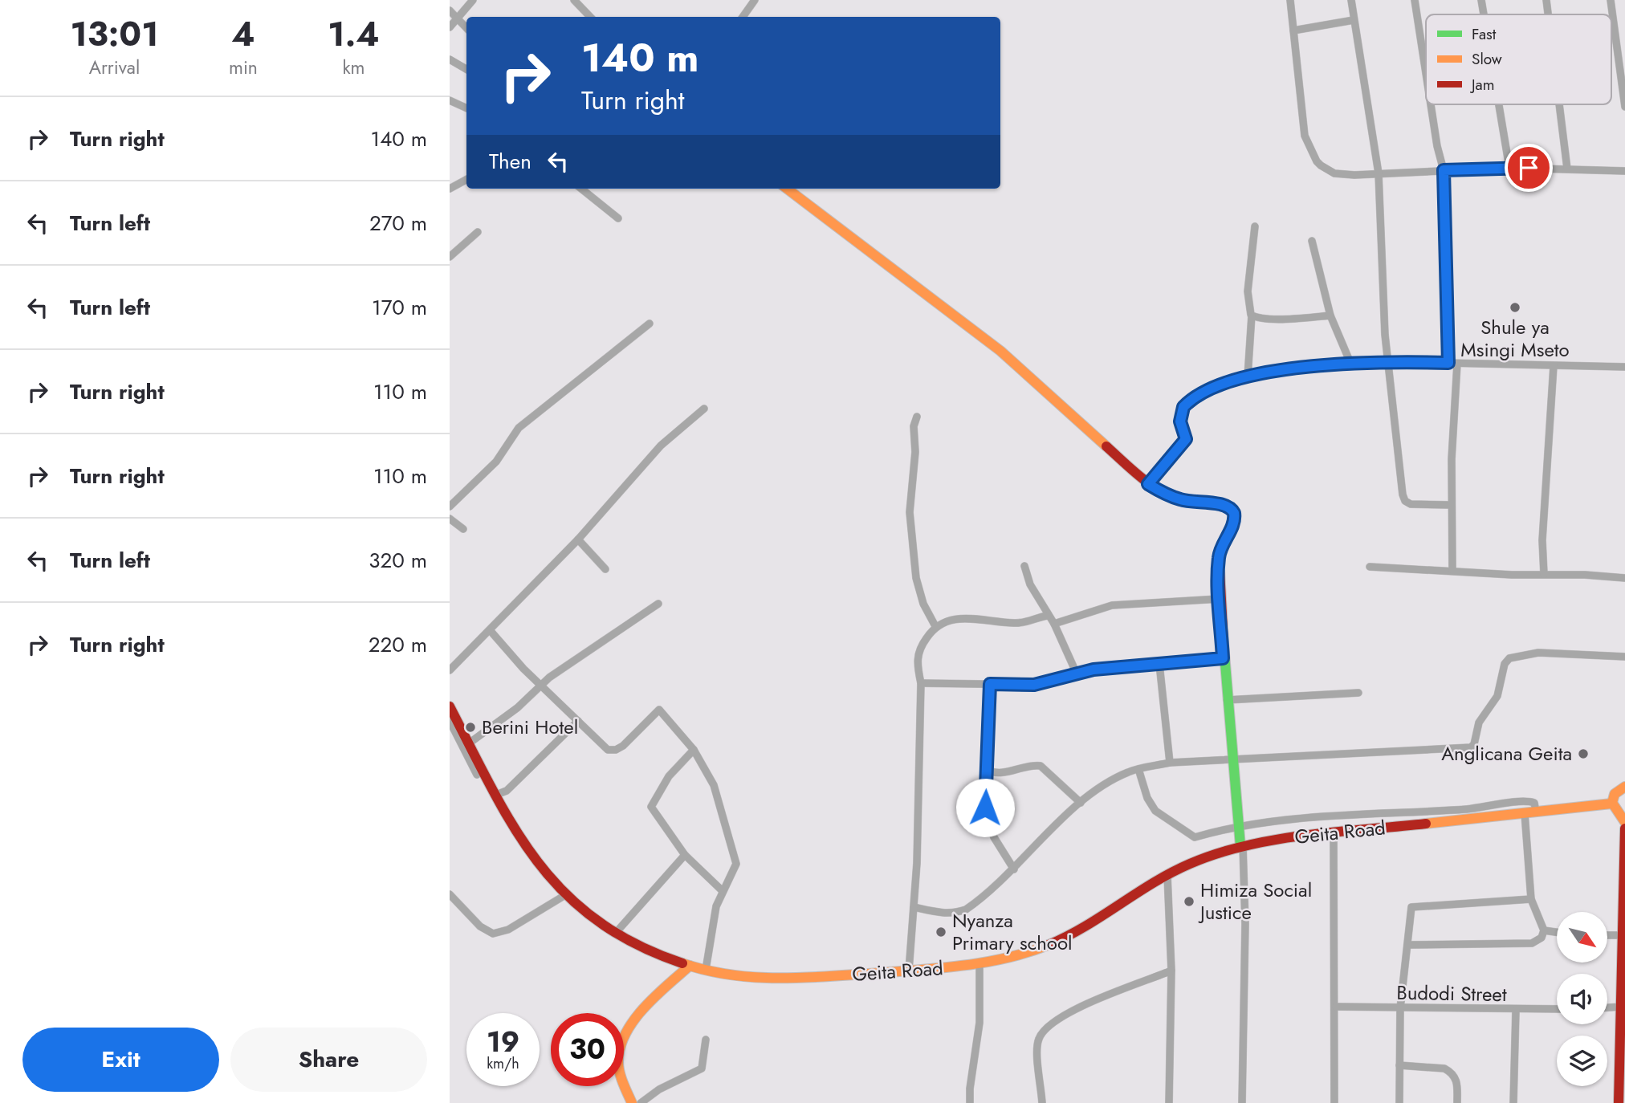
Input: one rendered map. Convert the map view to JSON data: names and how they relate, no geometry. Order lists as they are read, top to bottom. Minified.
{"streets":{"main road":["Geita Road"],"street":["Budodi Street"]},"places":["Shule ya Msingi Mseto","Berini Hotel","Anglicana Geita","Himiza Social Justice","Nyanza Primary school"],"legend":["Fast","Slow","Jam"],"north":"bottom right","page":{"eta":["13:01","Arrival","4","min","1.4","km"],"turn":["140 m","Turn right"],"list":[{"name":"Turn right","value":"140 m"},{"name":"Turn left","value":"270 m"},{"name":"Turn left","value":"170 m"},{"name":"Turn right","value":"110 m"},{"name":"Turn right","value":"110 m"},{"name":"Turn left","value":"320 m"},{"name":"Turn right","value":"220 m"}],"then":"Then","speed":"19 km/h","limit":"30","buttons":["Exit","Share"]}}
